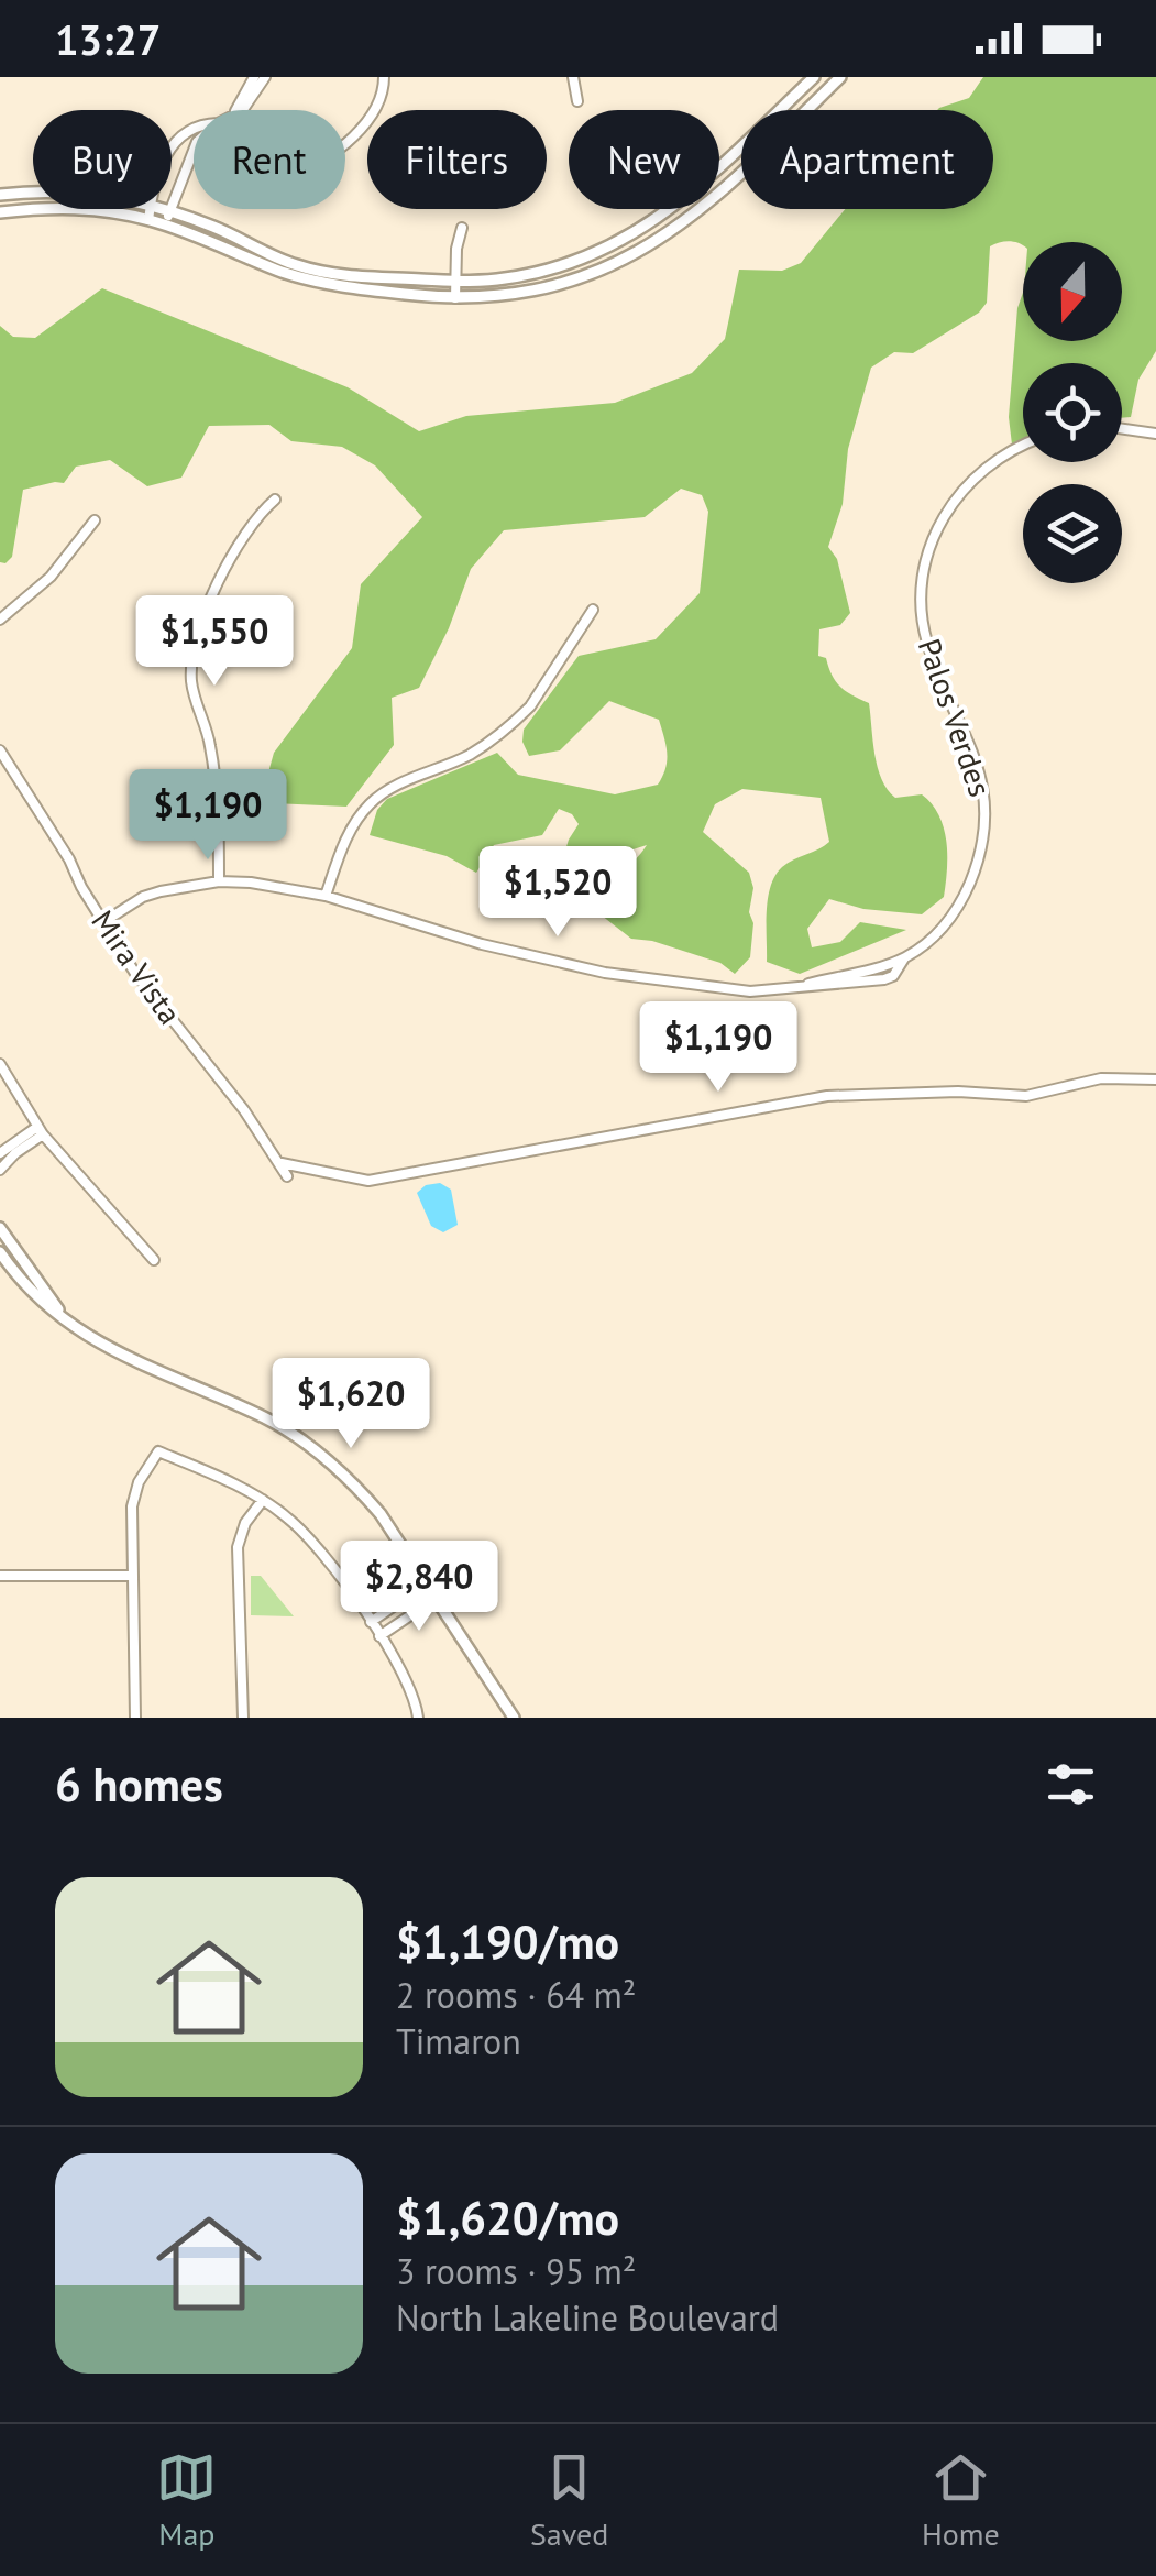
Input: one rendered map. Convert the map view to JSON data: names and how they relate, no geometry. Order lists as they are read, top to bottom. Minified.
{"streets":{"street":["Palos Verdes","Mira Vista"]},"crossings":[["Palos Verdes","Mira Vista"]],"north":"bottom","page":{"status":"13:27","chip":["Buy","Rent","Filters","New","Apartment"],"price":["$1,550","$1,190","$1,520","$1,190","$1,620","$2,840"],"heading":"6 homes","list":[{"name":"$1,190/mo","note":"2 rooms · 64 m² · Timaron"},{"name":"$1,620/mo","note":"3 rooms · 95 m² · North Lakeline Boulevard"}],"tabs":["Map","Saved","Home"]}}
